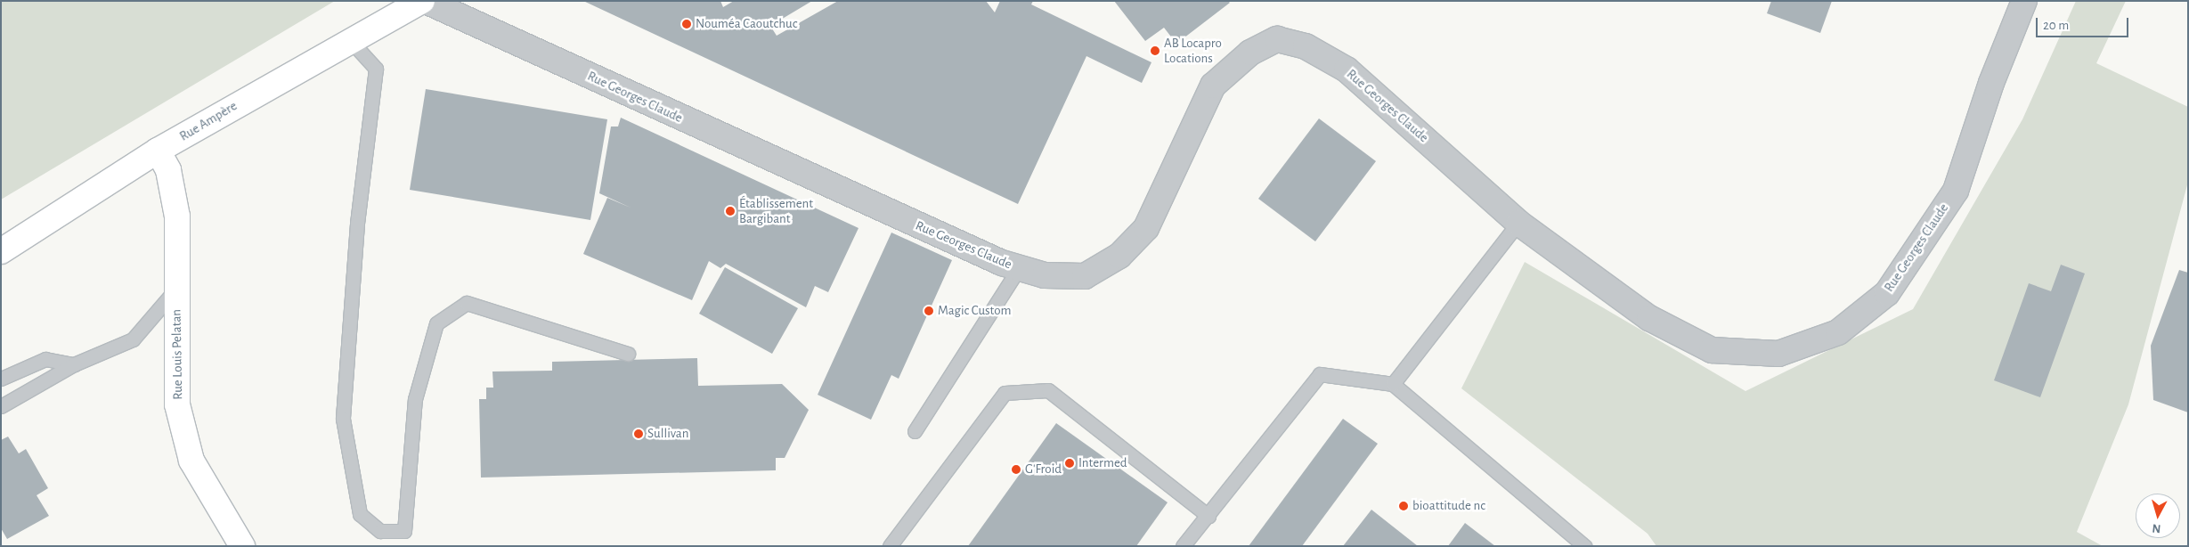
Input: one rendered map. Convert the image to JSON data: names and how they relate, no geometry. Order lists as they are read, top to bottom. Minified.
{"streets":{"main road":["Rue Ampère","Rue Louis Pelatan"],"street":["Rue Georges Claude"]},"crossings":[["Rue Ampère","Rue Louis Pelatan"]],"places":["Nouméa Caoutchuc","AB Locapro Locations","Établissement Bargibant","Magic Custom","Sullivan","Intermed","G'Froid","bioattitude nc"],"scale_bar":"20 m","north":"bottom"}
